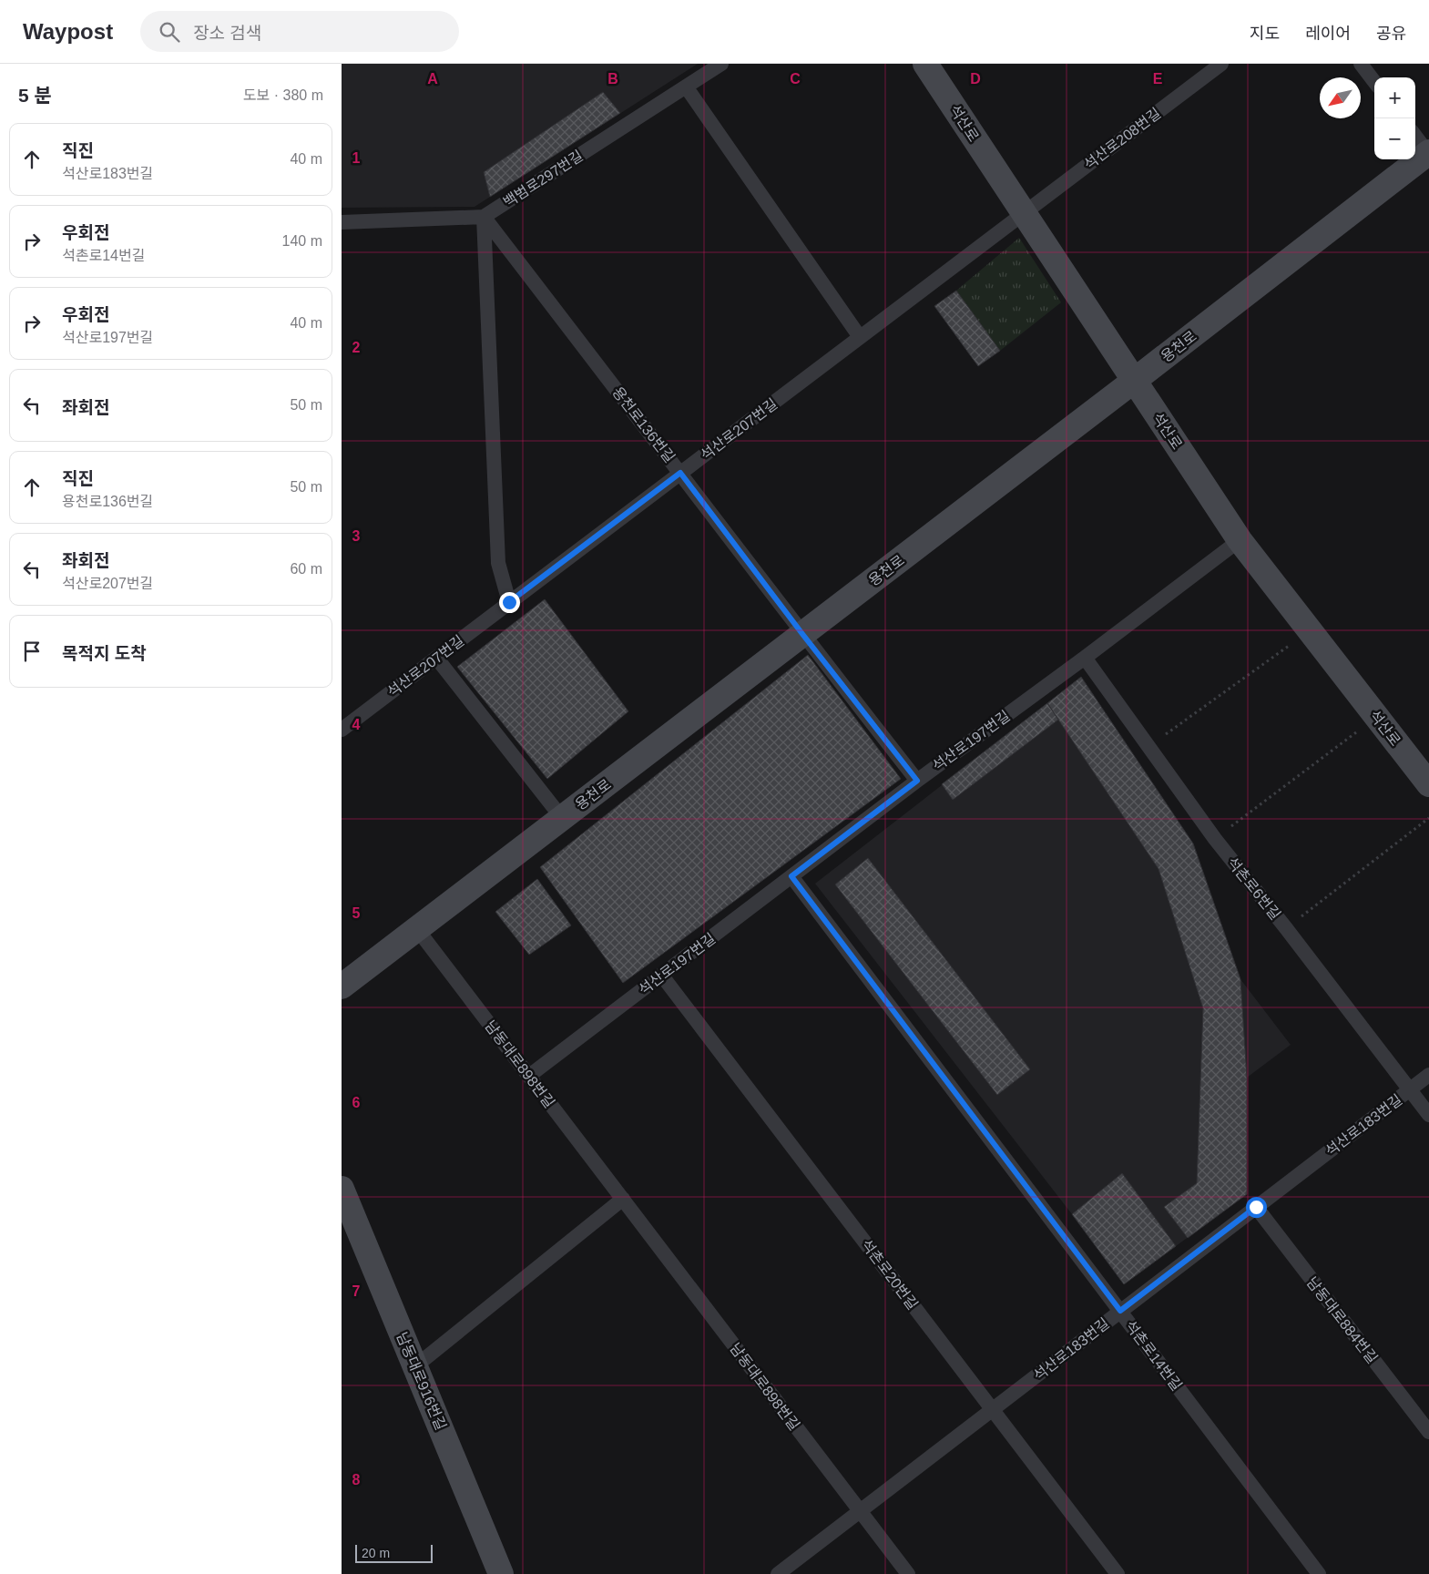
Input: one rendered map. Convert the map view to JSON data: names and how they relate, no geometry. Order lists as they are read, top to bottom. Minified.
{"streets":{"street":["석산로","용천로","남동대로916번길"],"lane":["석산로208번길","백범로297번길","용천로136번길","석산로207번길","석산로197번길","석촌로6번길","남동대로898번길","석산로183번길","석촌로20번길","남동대로884번길","석촌로14번길"]},"crossings":[["석산로","석산로208번길"],["석산로","용천로"],["석산로","석산로207번길"],["석산로","석산로197번길"],["석산로208번길","석산로207번길"],["백범로297번길","용천로136번길"],["용천로","용천로136번길"],["용천로","남동대로898번길"],["용천로136번길","석산로207번길"],["용천로136번길","석산로197번길"],["석산로197번길","석촌로6번길"],["석산로197번길","남동대로898번길"],["석산로197번길","석촌로20번길"],["석산로197번길","석촌로14번길"],["석촌로6번길","석산로183번길"],["남동대로898번길","석산로183번길"],["석산로183번길","석촌로20번길"],["석산로183번길","남동대로884번길"],["석산로183번길","석촌로14번길"]],"scale_bar":"20 m","north":"bottom left","page":{"header":"Waypost","search":"장소 검색","nav":["지도","레이어","공유"],"heading":["5 분","도보 · 380 m"],"map_buttons":["+","−"],"list":[["직진","석산로183번길","40 m"],["우회전","석촌로14번길","140 m"],["우회전","석산로197번길","40 m"],["좌회전","50 m"],["직진","용천로136번길","50 m"],["좌회전","석산로207번길","60 m"],"목적지 도착"],"scale":"20 m"},"grid":{"columns":["A","B","C","D","E"],"rows":["1","2","3","4","5","6","7","8"]}}
